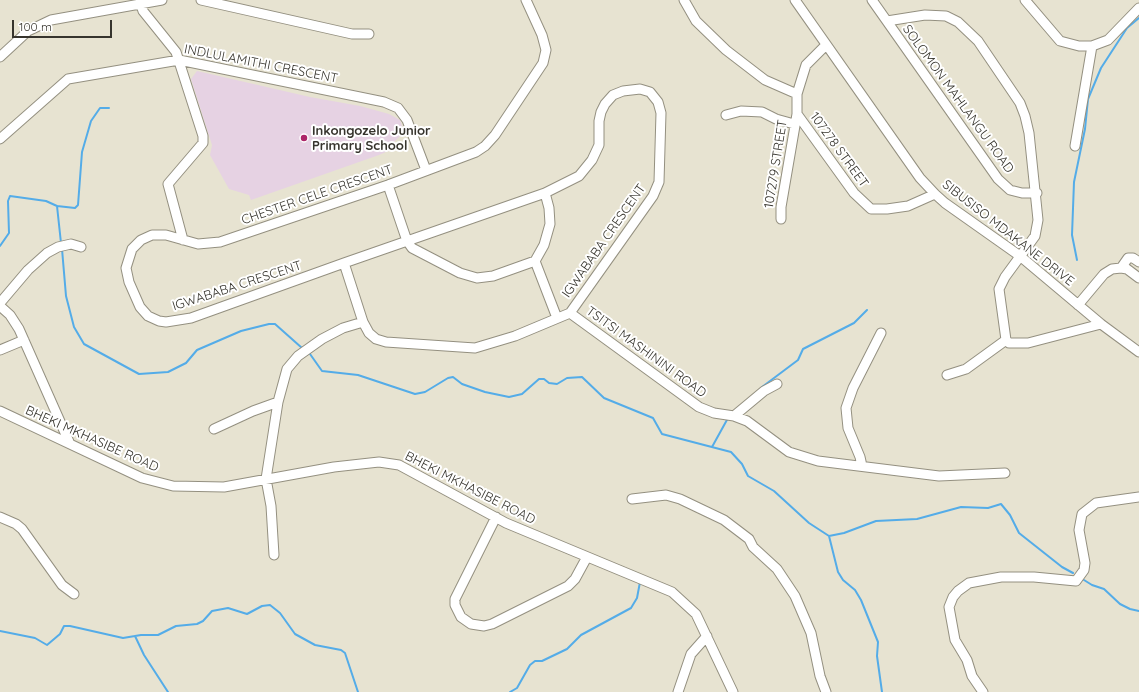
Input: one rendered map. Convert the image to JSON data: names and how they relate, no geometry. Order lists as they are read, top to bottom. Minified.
{"streets":{"street":["INDLULAMITHI CRESCENT","SOLOMON MAHLANGU ROAD","107278 STREET","107279 STREET","CHESTER CELE CRESCENT","SIBUSISO MDAKANE DRIVE","IGWABABA CRESCENT","TSITSI MASHININI ROAD","BHEKI MKHASIBE ROAD"]},"crossings":[["INDLULAMITHI CRESCENT","CHESTER CELE CRESCENT"],["107278 STREET","107279 STREET"],["107278 STREET","SIBUSISO MDAKANE DRIVE"],["CHESTER CELE CRESCENT","IGWABABA CRESCENT"],["IGWABABA CRESCENT","TSITSI MASHININI ROAD"]],"places":["Inkongozelo Junior Primary School"],"scale_bar":"100 m"}
